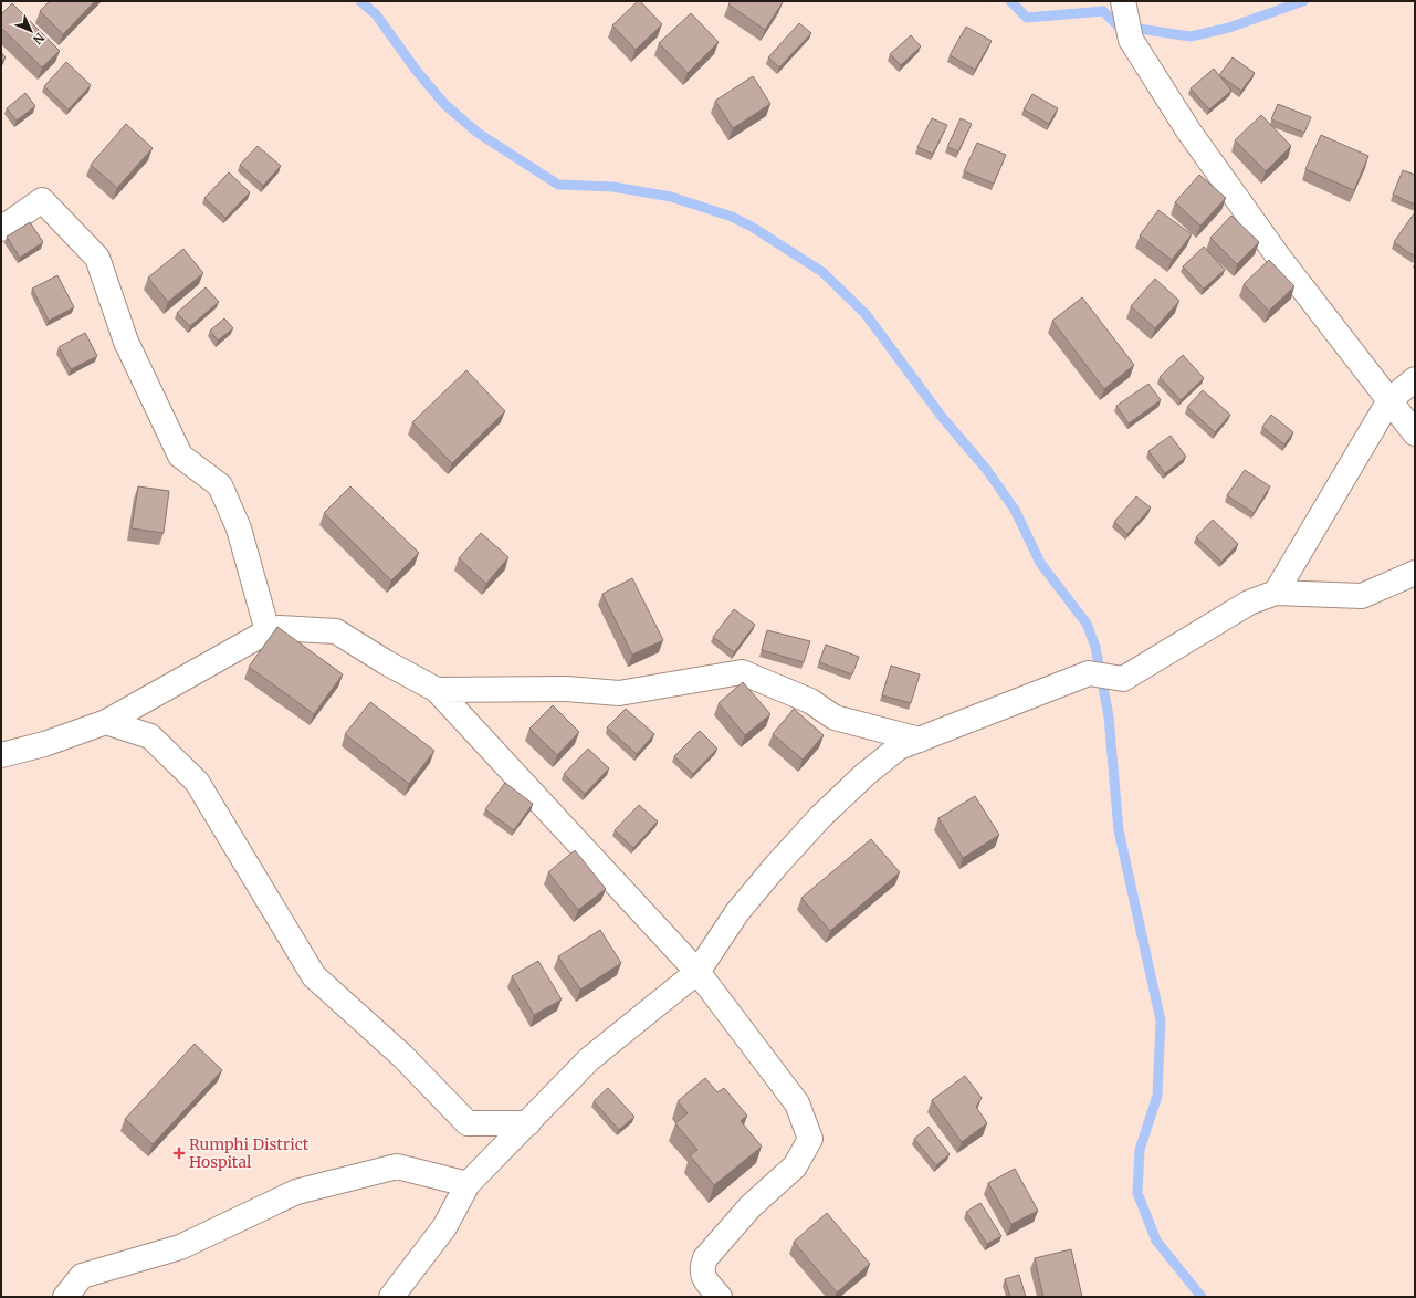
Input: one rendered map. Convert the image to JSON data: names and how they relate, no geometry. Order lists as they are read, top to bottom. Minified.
{"places":{"health":["Rumphi District Hospital"]},"north":"bottom right"}
